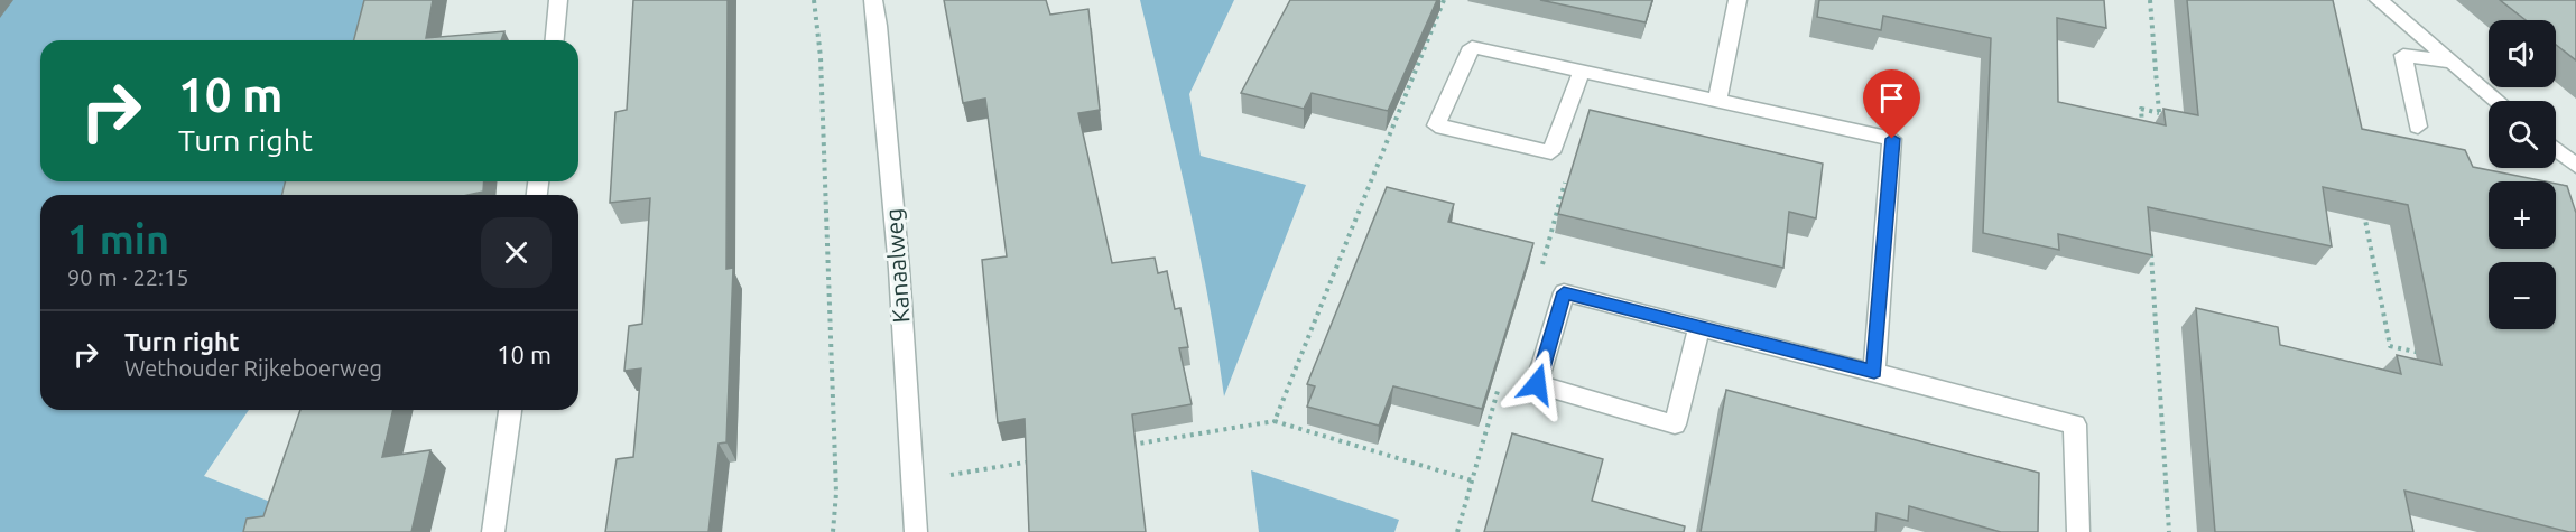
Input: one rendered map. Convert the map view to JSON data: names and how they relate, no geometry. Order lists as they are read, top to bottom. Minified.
{"streets":{"street":["Kanaalweg"]},"page":{"map_buttons":["+","−"],"turn":["10 m","Turn right"],"heading":["1 min","90 m · 22:15"],"list":[{"name":"Turn right","note":"Wethouder Rijkeboerweg","value":"10 m"}]}}
